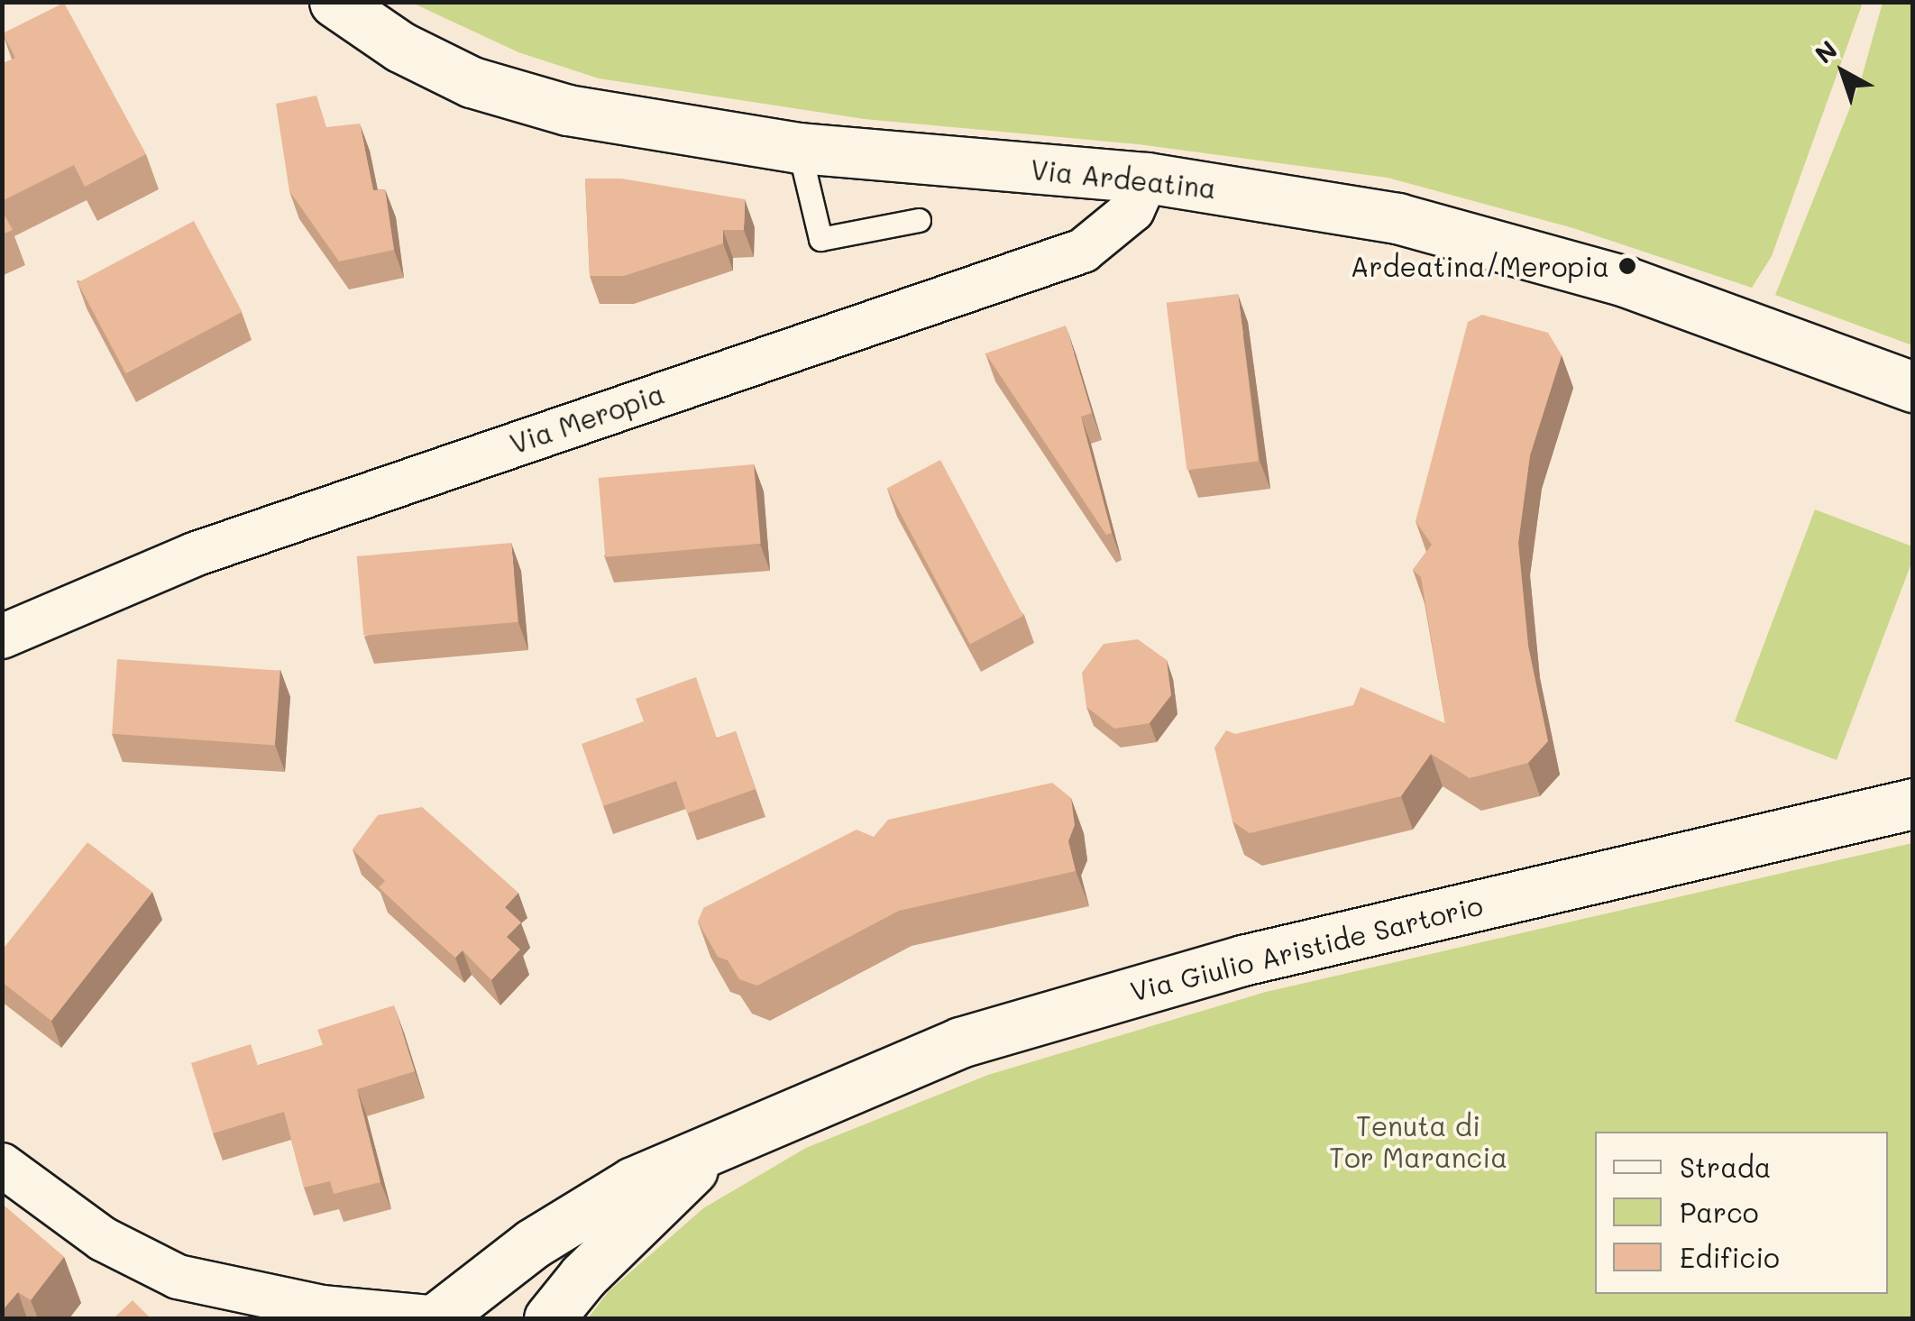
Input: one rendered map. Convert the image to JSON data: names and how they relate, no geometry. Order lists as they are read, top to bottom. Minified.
{"streets":{"street":["Via Ardeatina","Via Meropia","Via Giulio Aristide Sartorio"]},"crossings":[["Via Ardeatina","Via Meropia"]],"parks":["Tenuta di Tor Marancia"],"places":["Ardeatina/Meropia"],"legend":["Strada","Parco","Edificio"],"north":"top left"}
